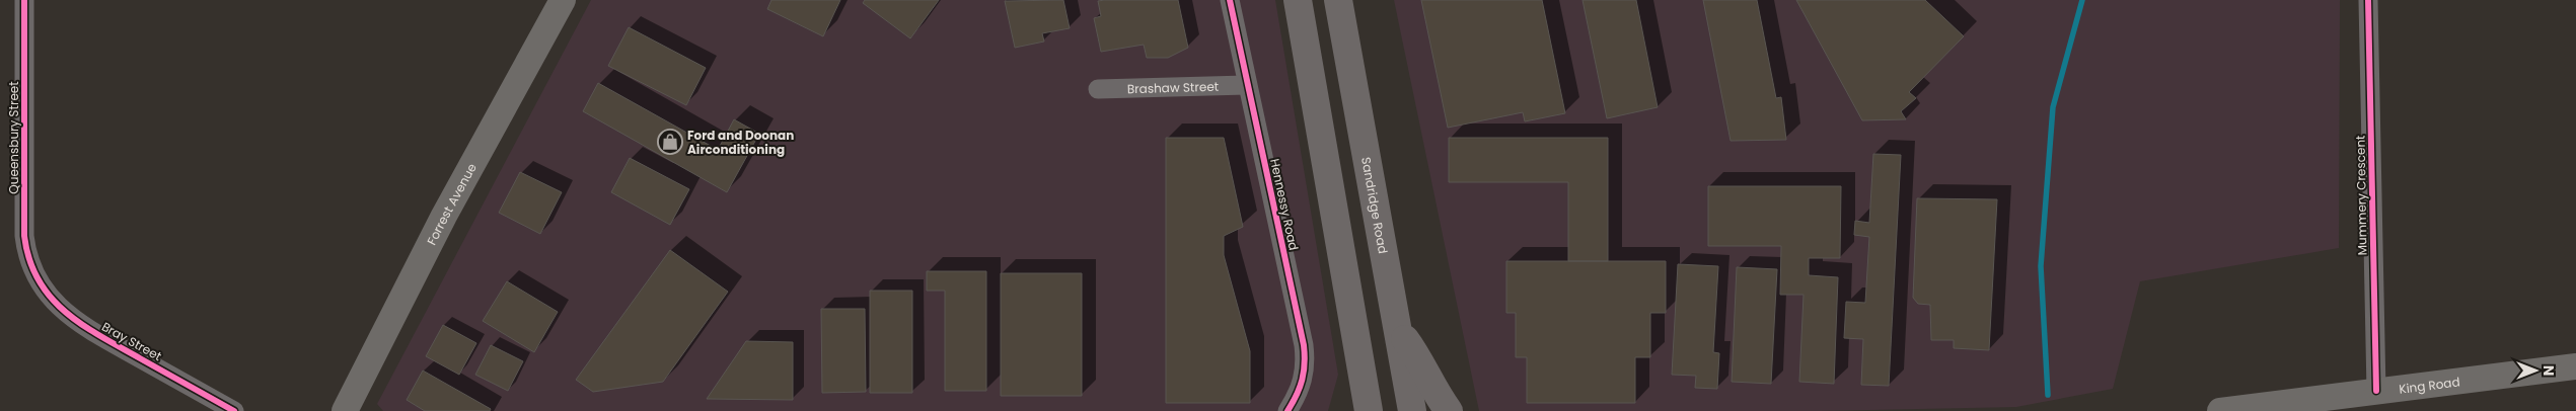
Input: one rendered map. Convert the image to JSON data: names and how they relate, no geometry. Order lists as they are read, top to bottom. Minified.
{"streets":{"main road":["Forrest Avenue","Sandridge Road","King Road"],"street":["Brashaw Street","Queensbury Street","Mummery Crescent","Hennessy Road","Bray Street"]},"crossings":[["Brashaw Street","Hennessy Road"],["Queensbury Street","Bray Street"],["Mummery Crescent","King Road"]],"places":{"shop":["Ford and Doonan Airconditioning"]},"north":"right"}
